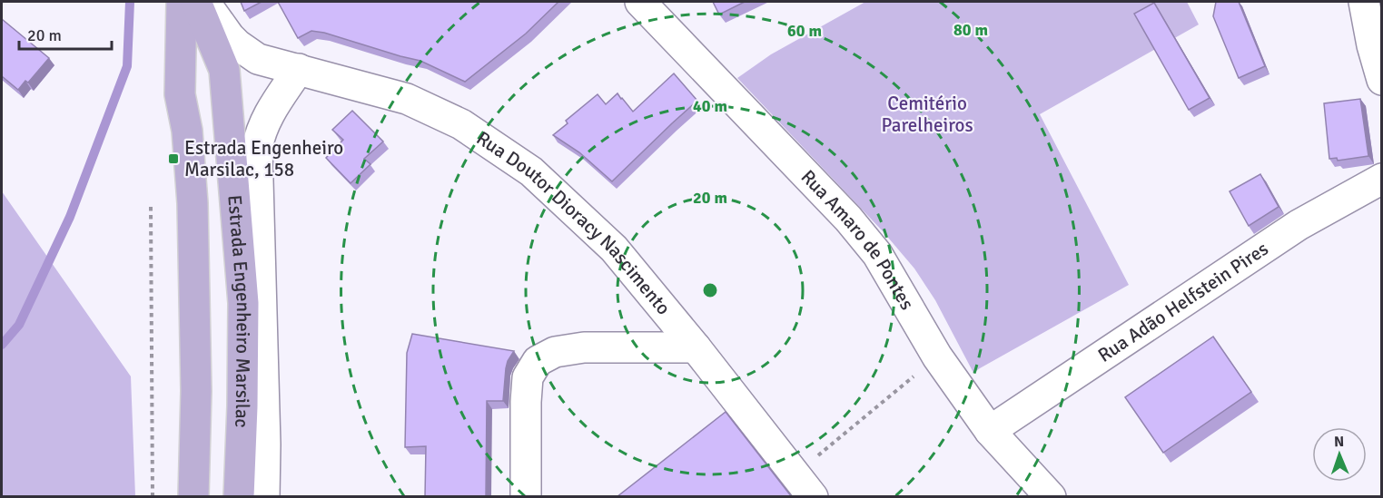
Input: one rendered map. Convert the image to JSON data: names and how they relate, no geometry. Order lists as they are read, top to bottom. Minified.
{"streets":{"main road":["Estrada Engenheiro Marsilac"],"street":["Rua Doutor Dioracy Nascimento","Rua Amaro de Pontes","Rua Adão Helfstein Pires"]},"crossings":[["Rua Amaro de Pontes","Rua Adão Helfstein Pires"]],"parks":["Cemitério Parelheiros"],"places":{"transit":["Estrada Engenheiro Marsilac, 158"]},"scale_bar":"20 m","north":"top","rings":["80 m","60 m","40 m","20 m"]}
